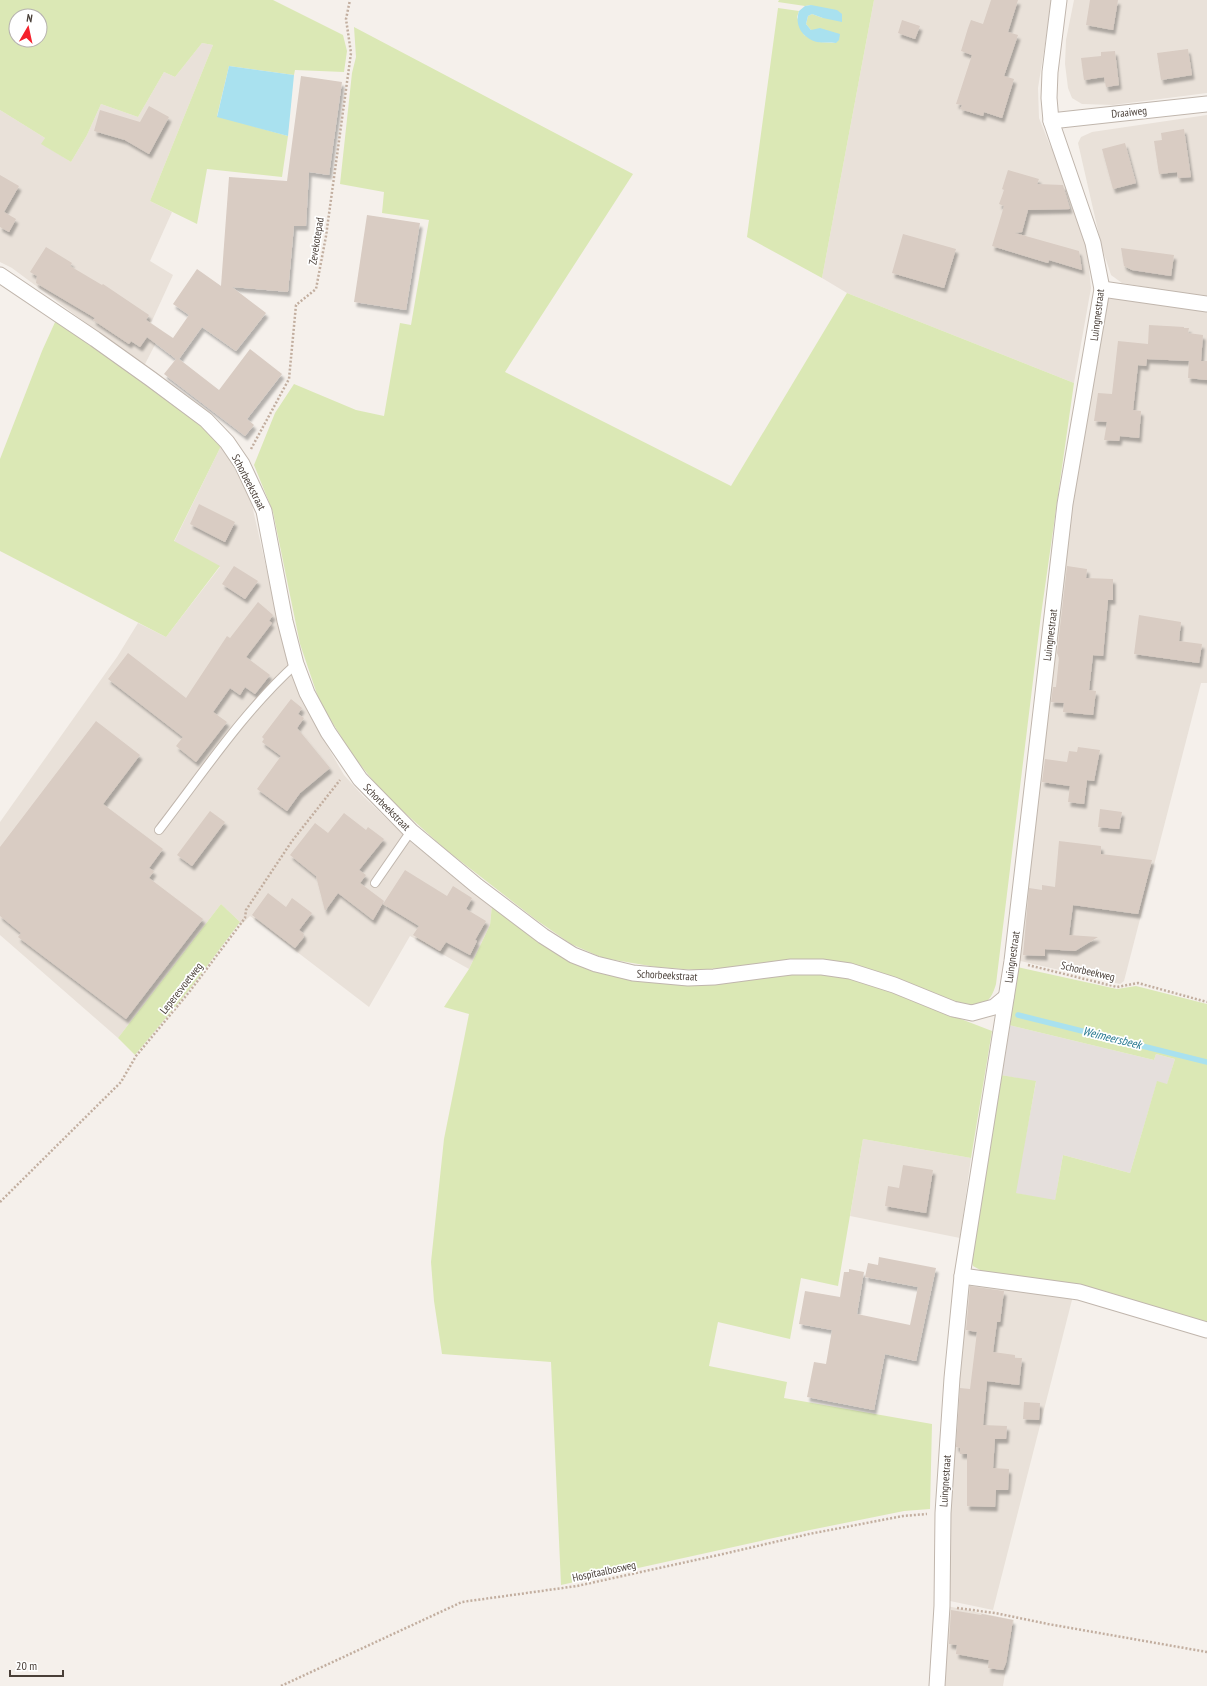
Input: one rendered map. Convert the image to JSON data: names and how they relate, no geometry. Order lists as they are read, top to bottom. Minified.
{"streets":{"street":["Draaiweg","Luingnestraat","Schorbeekstraat"],"path":["Zevekotepad","Schorbeekweg","Leperesvoetweg","Hospitaalbosweg"]},"crossings":[["Draaiweg","Luingnestraat"],["Zevekotepad","Schorbeekstraat"],["Luingnestraat","Schorbeekstraat"],["Luingnestraat","Schorbeekweg"],["Luingnestraat","Hospitaalbosweg"],["Schorbeekstraat","Leperesvoetweg"]],"water":["Weimeersbeek"],"scale_bar":"20 m","north":"top"}
